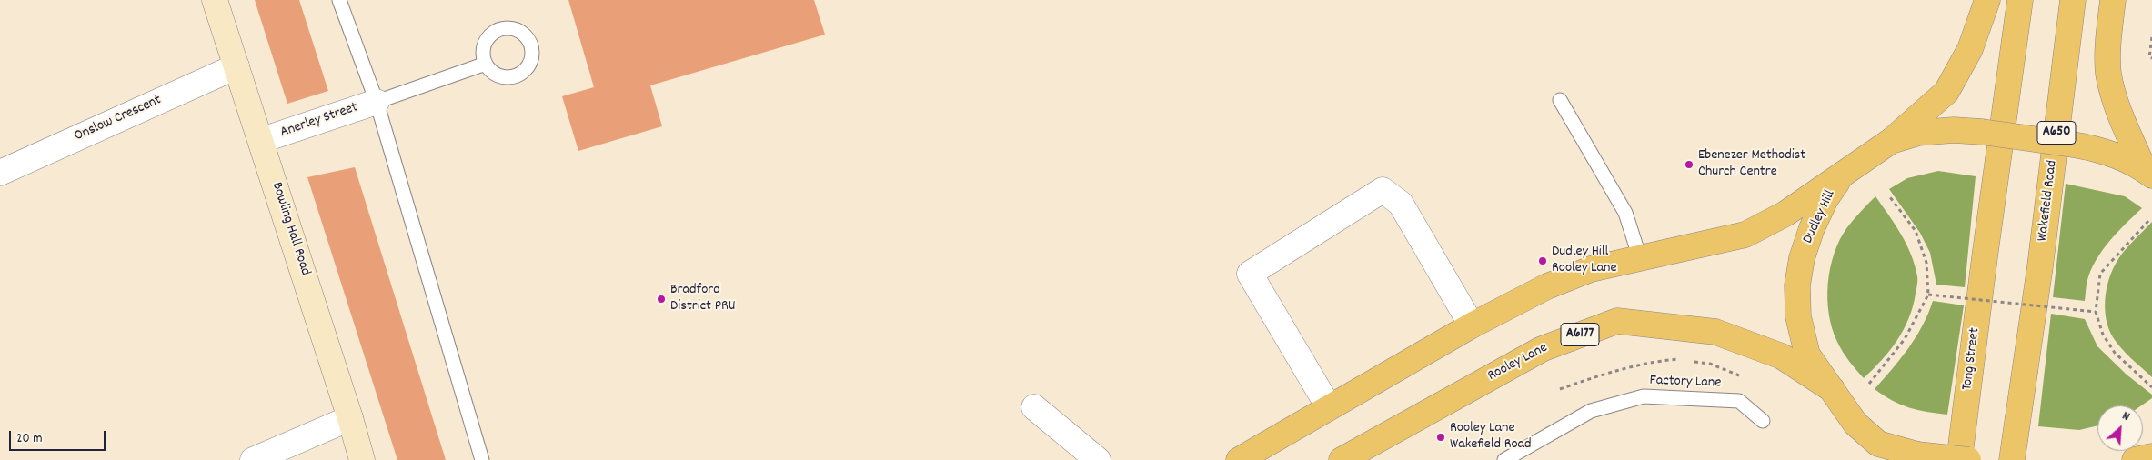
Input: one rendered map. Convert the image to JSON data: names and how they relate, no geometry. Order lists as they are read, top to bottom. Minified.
{"streets":{"main road":["A650","Wakefield Road","Dudley Hill","A6177","Tong Street","Rooley Lane"],"street":["Onslow Crescent","Anerley Street","Bowling Hall Road"],"lane":["Factory Lane"]},"crossings":[["Onslow Crescent","Bowling Hall Road"],["Anerley Street","Bowling Hall Road"],["Dudley Hill","Rooley Lane"]],"places":["Ebenezer Methodist Church Centre","Dudley Hill Rooley Lane","Bradford District PRU","Rooley Lane Wakefield Road"],"scale_bar":"20 m","north":"top right"}
